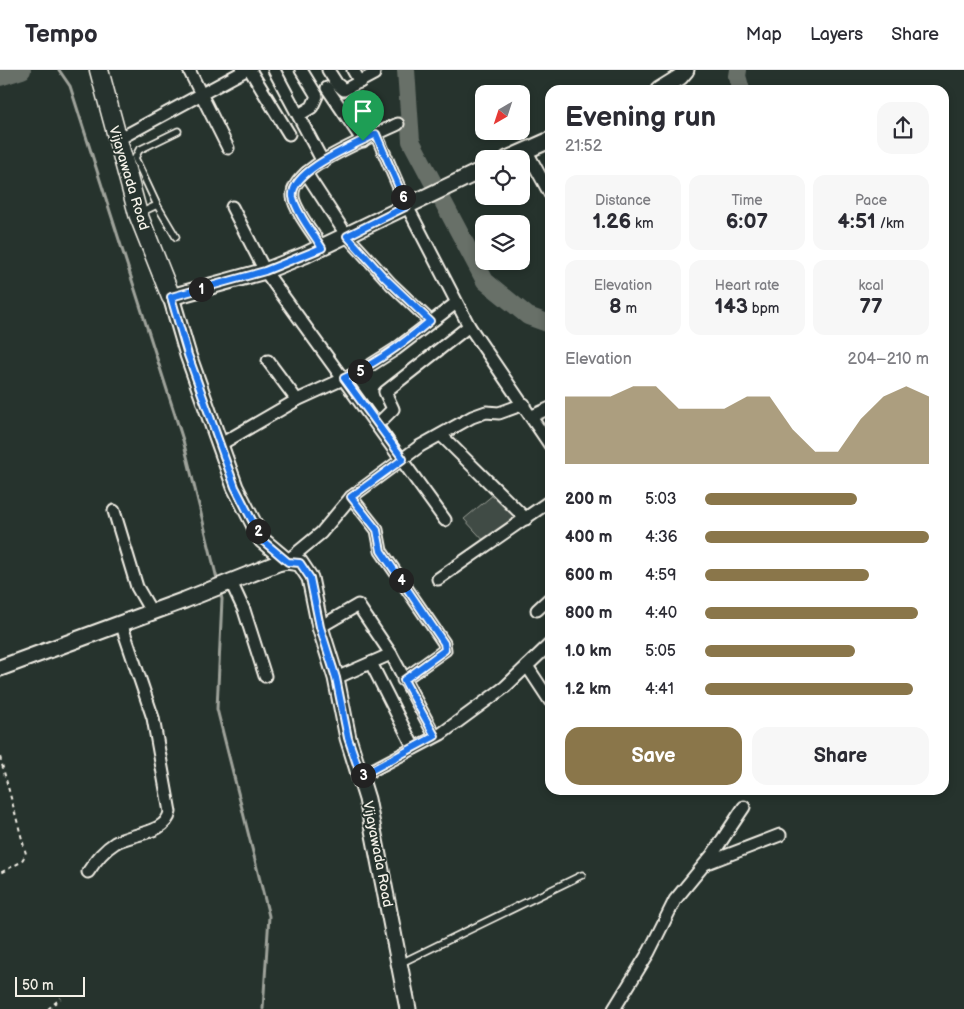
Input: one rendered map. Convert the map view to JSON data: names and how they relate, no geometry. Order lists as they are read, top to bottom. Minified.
{"streets":{"main road":["Vijayawada Road"]},"scale_bar":"50 m","north":"bottom left","page":{"header":"Tempo","nav":["Map","Layers","Share"],"heading":["Evening run","21:52"],"stats":[["Distance","1.26 km"],["Time","6:07"],["Pace","4:51 /km"],["Elevation","8 m"],["Heart rate","143 bpm"],["kcal","77"]],"pins":["6","1","5","2","4","3"],"chart":["Elevation","204–210 m"],"list":[{"name":"200 m","note":"5:03"},{"name":"400 m","note":"4:36"},{"name":"600 m","note":"4:59"},{"name":"800 m","note":"4:40"},{"name":"1.0 km","note":"5:05"},{"name":"1.2 km","note":"4:41"}],"buttons":["Save","Share"],"scale":"50 m"}}
